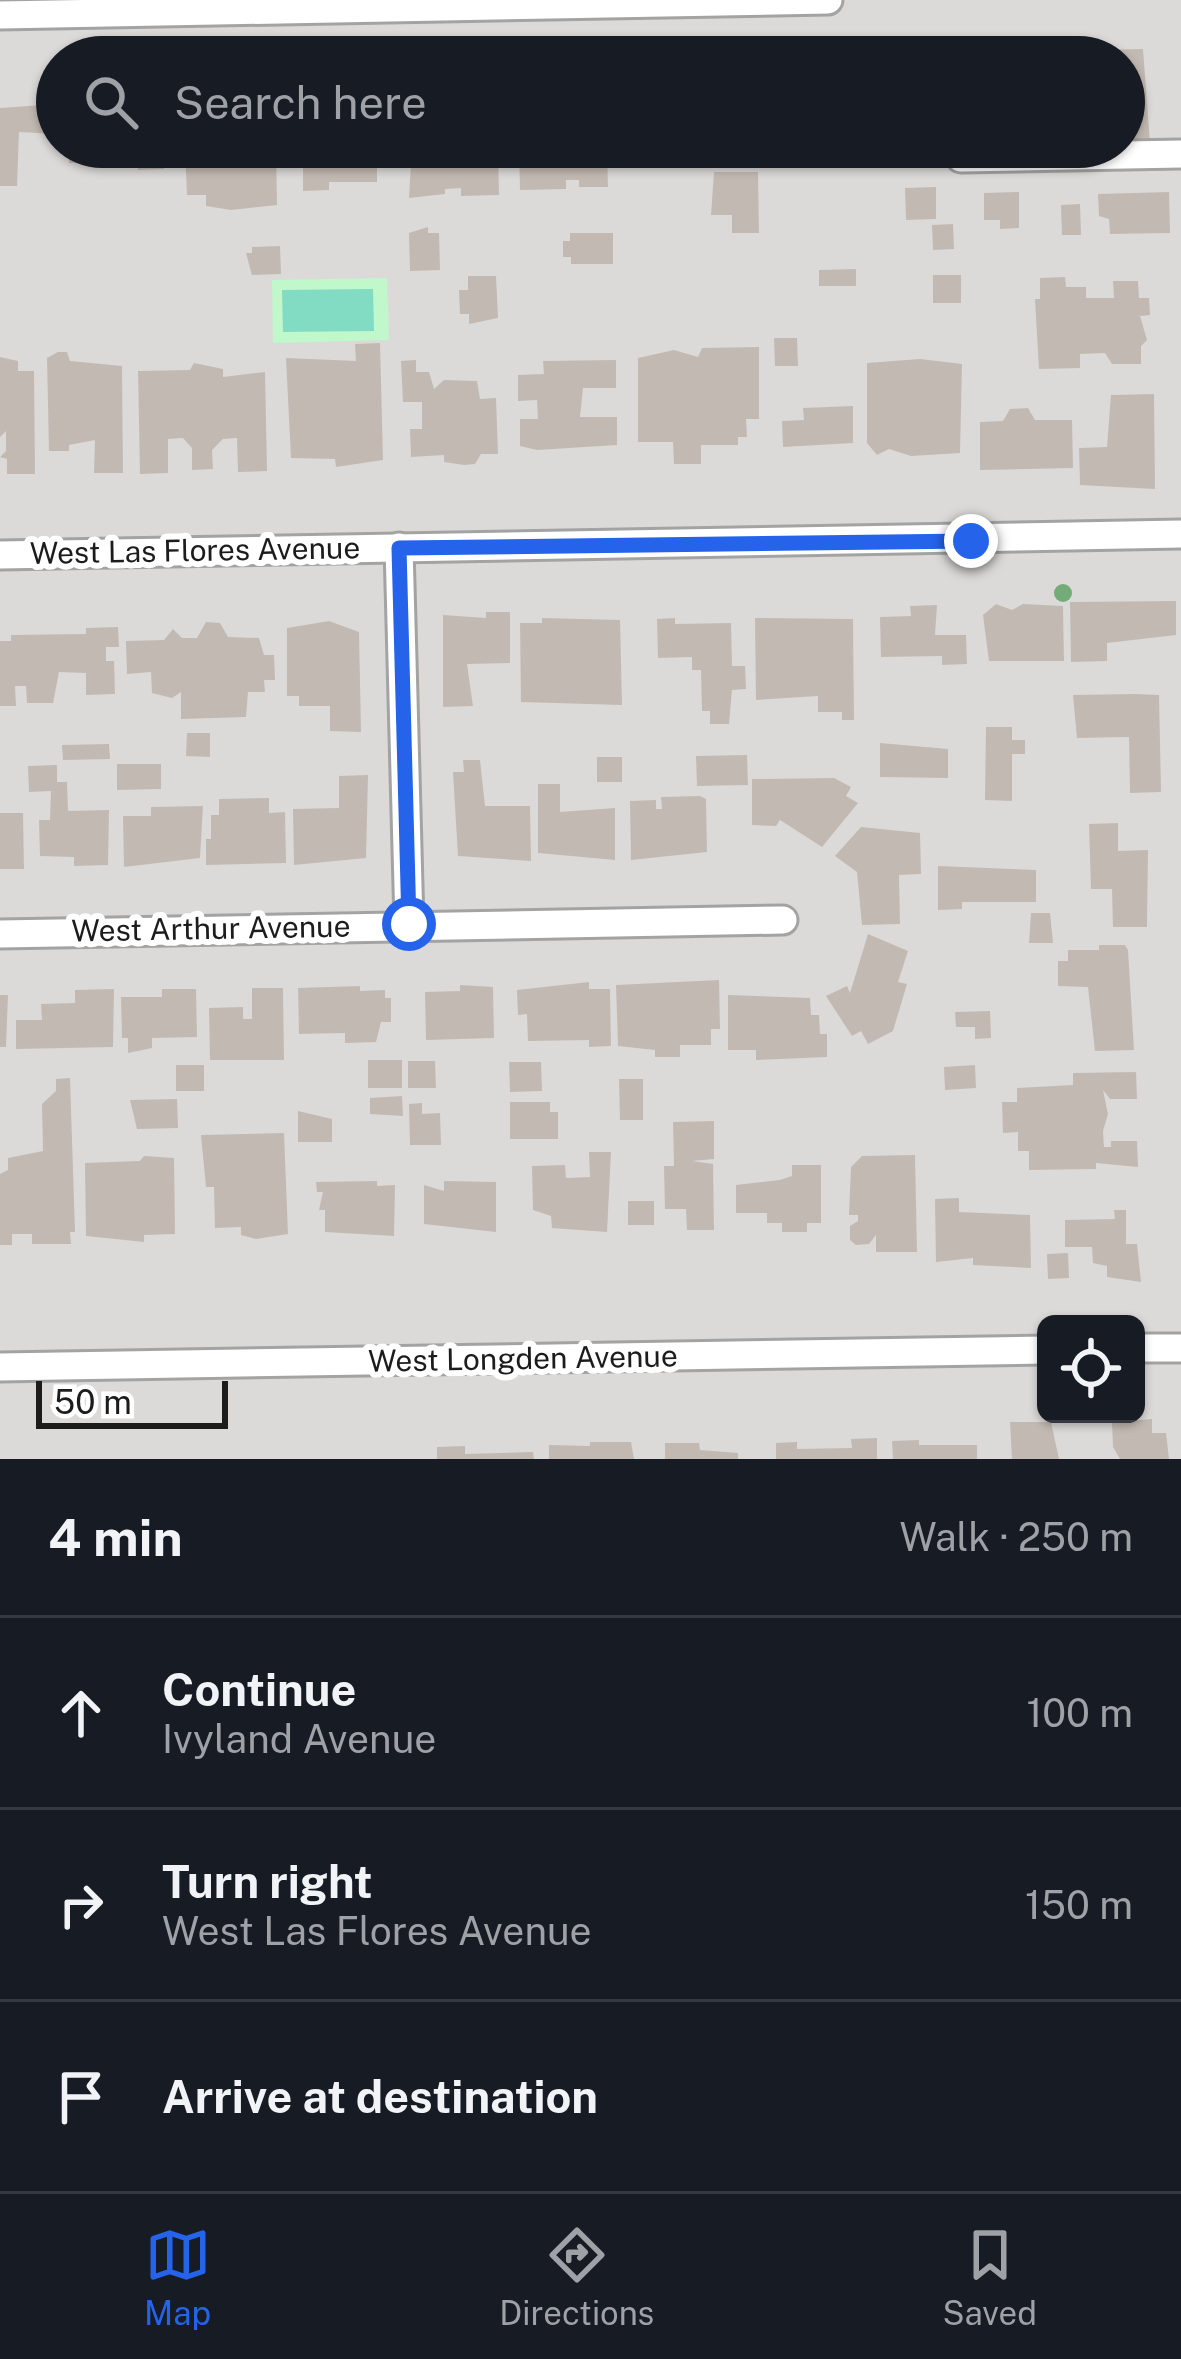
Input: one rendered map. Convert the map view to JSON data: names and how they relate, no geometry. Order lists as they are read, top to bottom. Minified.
{"streets":{"street":["West Las Flores Avenue","West Arthur Avenue","West Longden Avenue"]},"scale_bar":"50 m","page":{"search":"Search here","scale":"50 m","heading":["4 min","Walk · 250 m"],"list":[["Continue","Ivyland Avenue","100 m"],["Turn right","West Las Flores Avenue","150 m"],"Arrive at destination"],"nav":["Map","Directions","Saved"]}}
